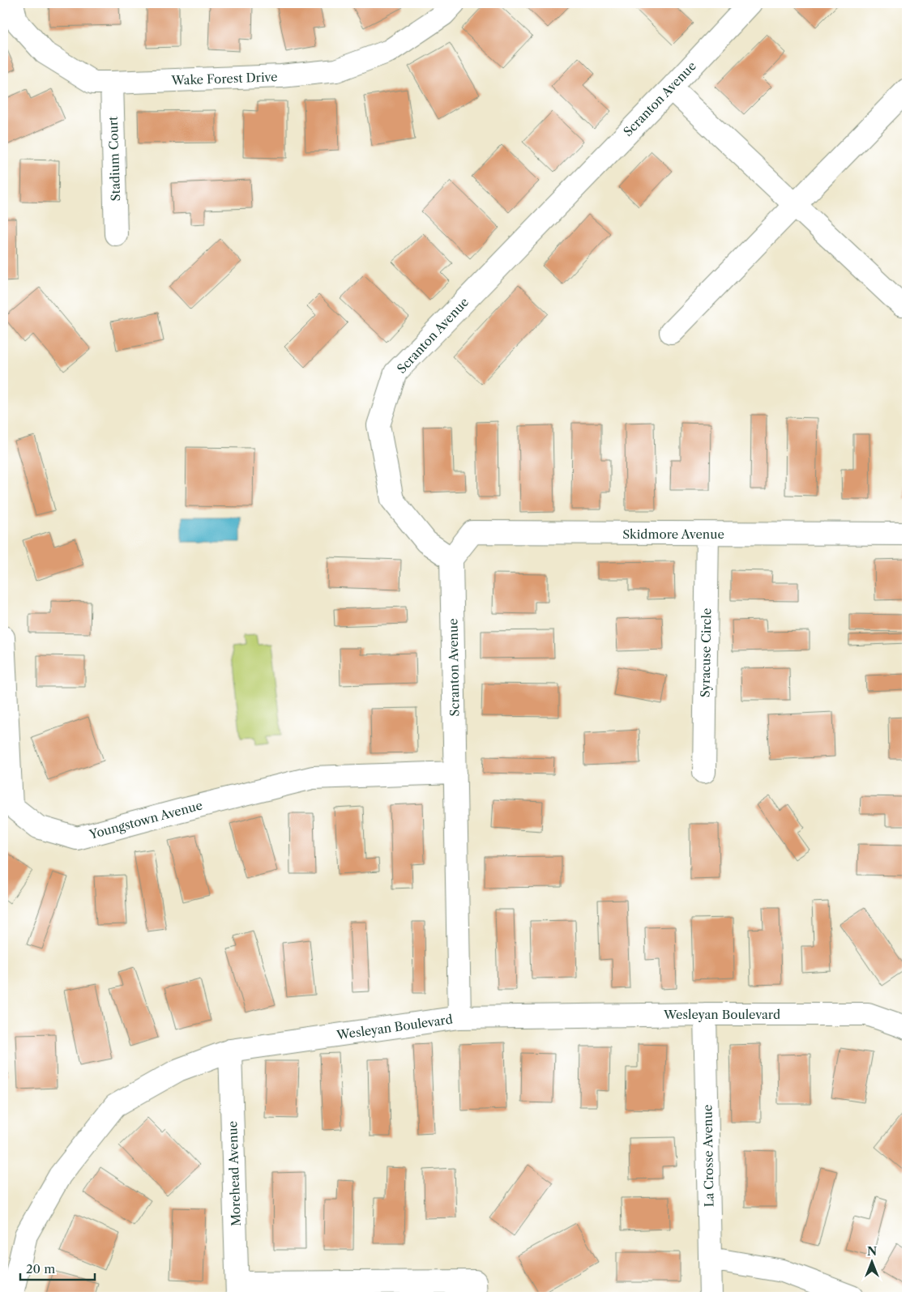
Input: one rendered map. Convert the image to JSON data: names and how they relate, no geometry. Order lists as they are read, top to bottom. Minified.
{"streets":{"street":["Wake Forest Drive","Scranton Avenue","Stadium Court","Skidmore Avenue","Syracuse Circle","Youngstown Avenue","Wesleyan Boulevard","La Crosse Avenue","Morehead Avenue"]},"crossings":[["Wake Forest Drive","Stadium Court"],["Scranton Avenue","Skidmore Avenue"],["Scranton Avenue","Youngstown Avenue"],["Scranton Avenue","Wesleyan Boulevard"],["Skidmore Avenue","Syracuse Circle"],["Wesleyan Boulevard","La Crosse Avenue"],["Wesleyan Boulevard","Morehead Avenue"]],"scale_bar":"20 m","north":"top"}
